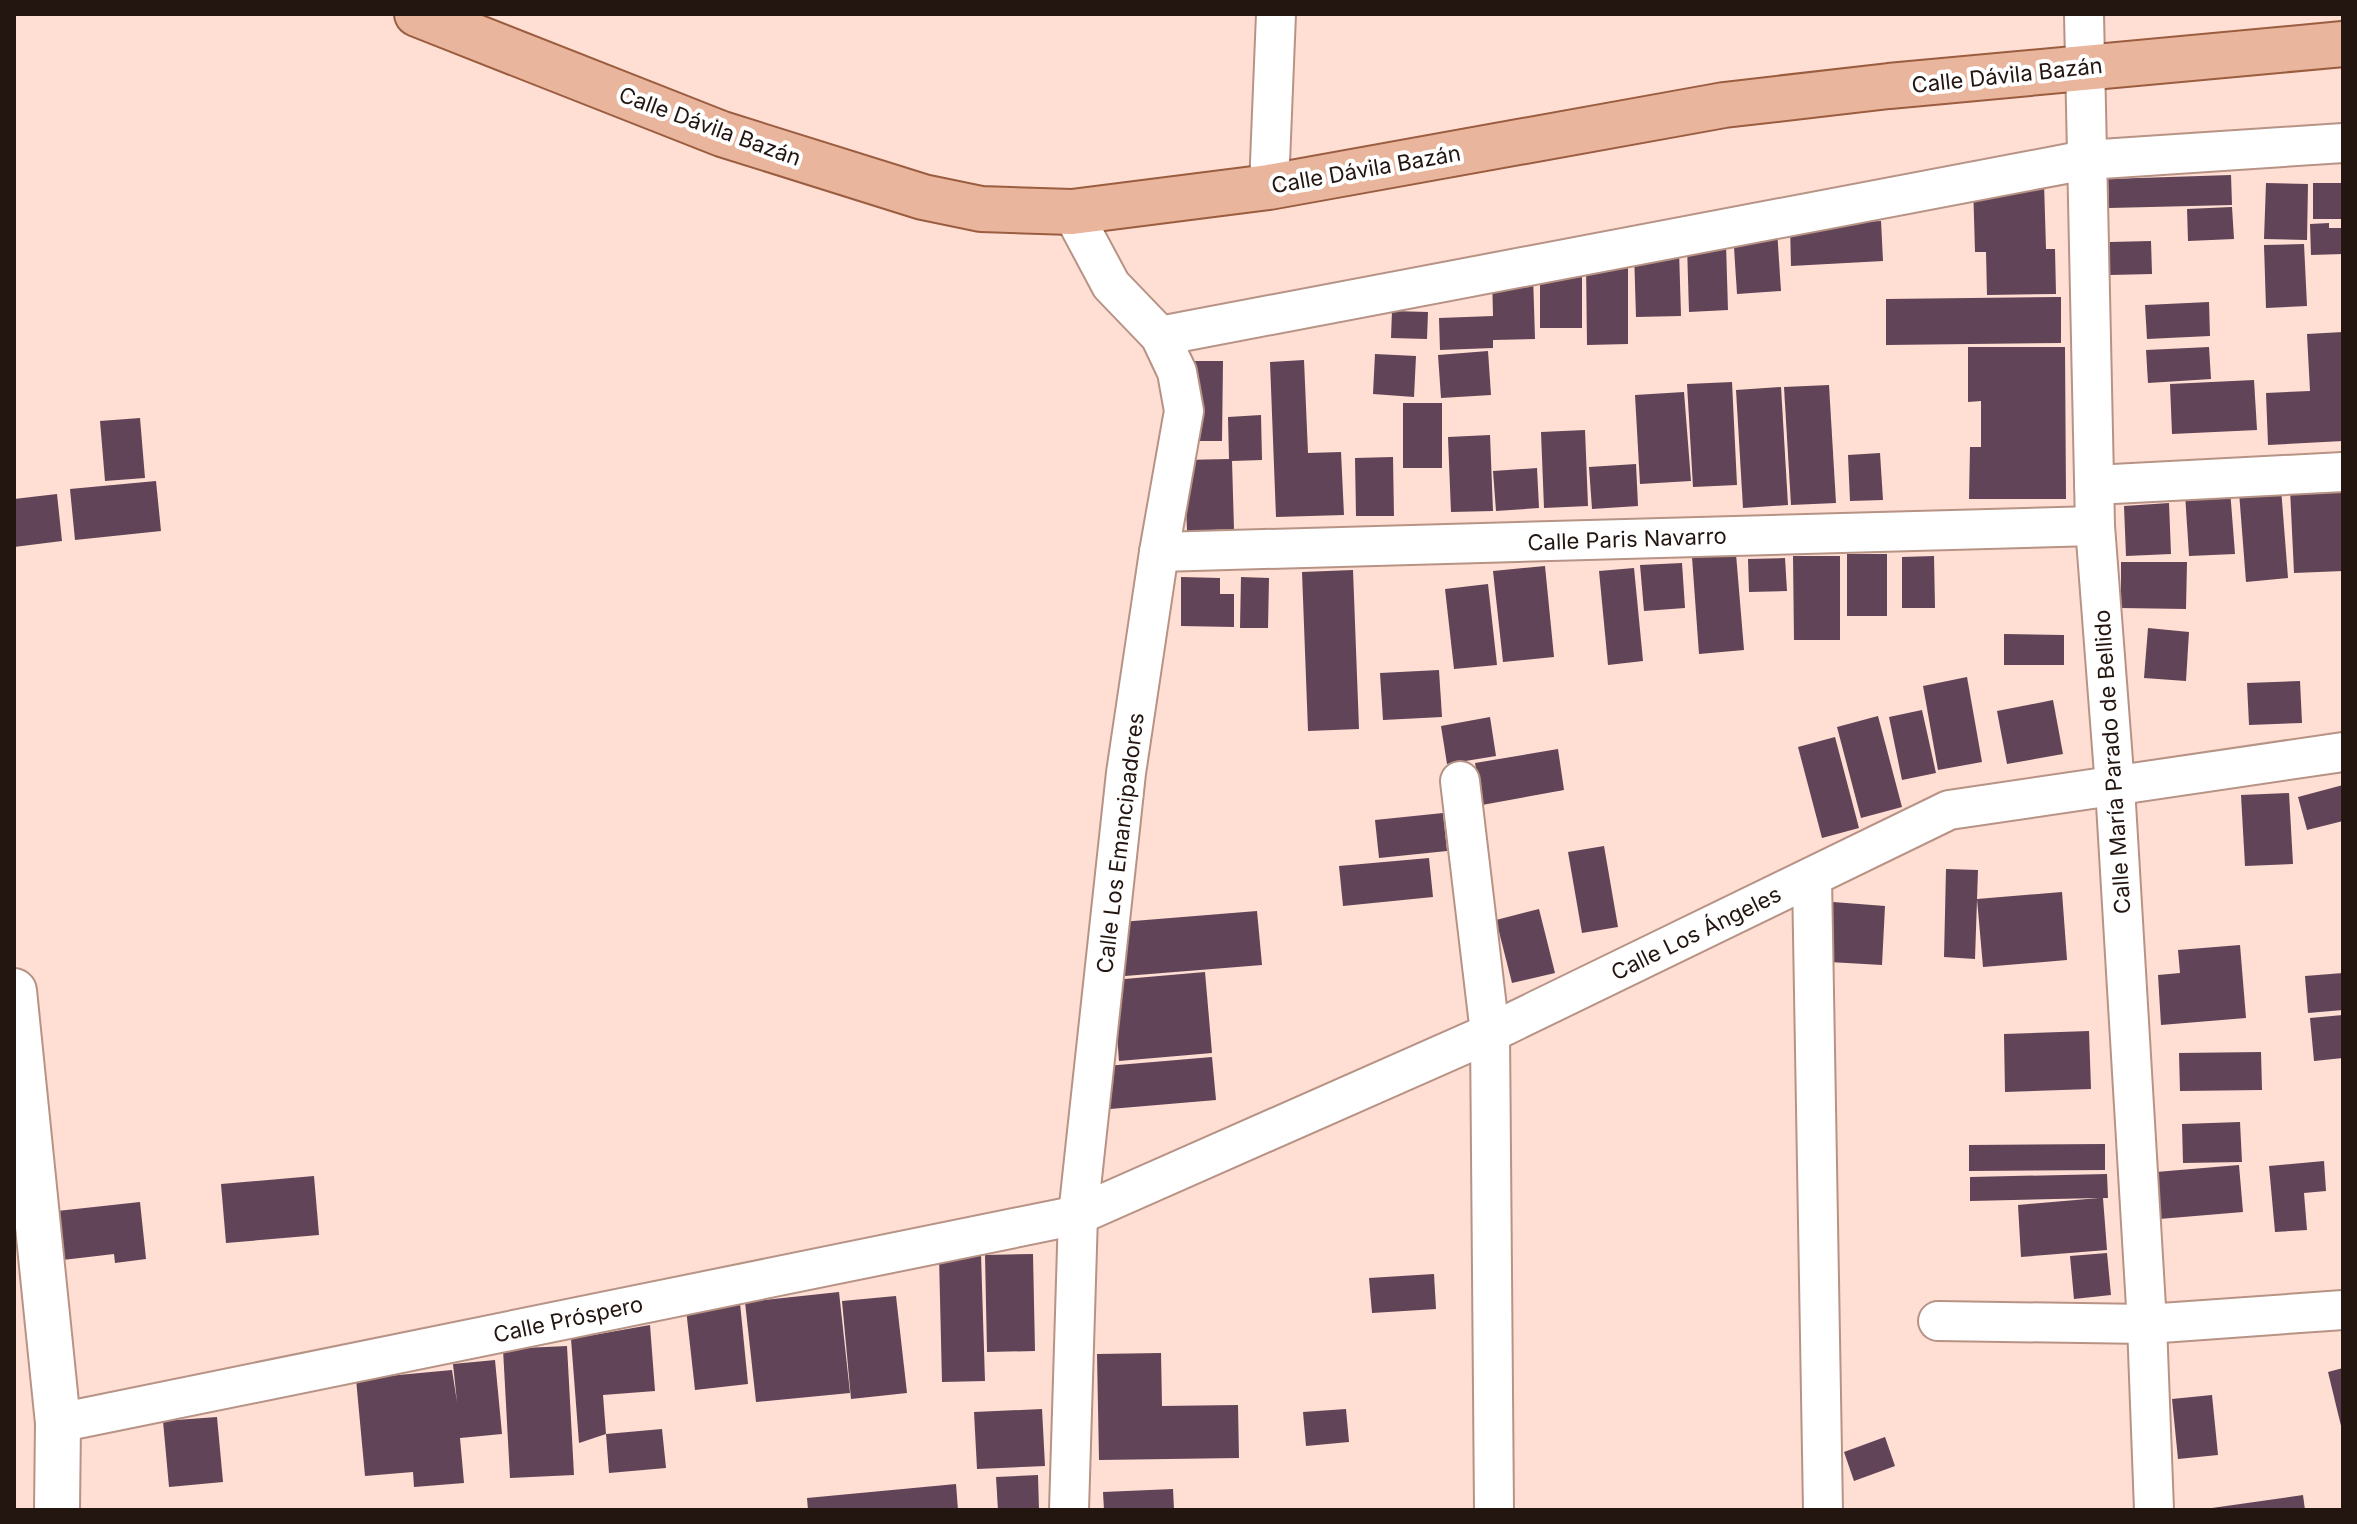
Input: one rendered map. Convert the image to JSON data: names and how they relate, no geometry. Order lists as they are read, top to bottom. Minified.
{"streets":{"main road":["Calle Dávila Bazán"],"street":["Calle Paris Navarro","Calle María Parado de Bellido","Calle Los Emancipadores","Calle Los Ángeles","Calle Próspero"]},"crossings":[["Calle Dávila Bazán","Calle María Parado de Bellido"],["Calle Dávila Bazán","Calle Los Emancipadores"],["Calle Paris Navarro","Calle María Parado de Bellido"],["Calle Paris Navarro","Calle Los Emancipadores"],["Calle María Parado de Bellido","Calle Los Ángeles"],["Calle Los Emancipadores","Calle Los Ángeles"],["Calle Los Emancipadores","Calle Próspero"],["Calle Los Ángeles","Calle Próspero"]]}
